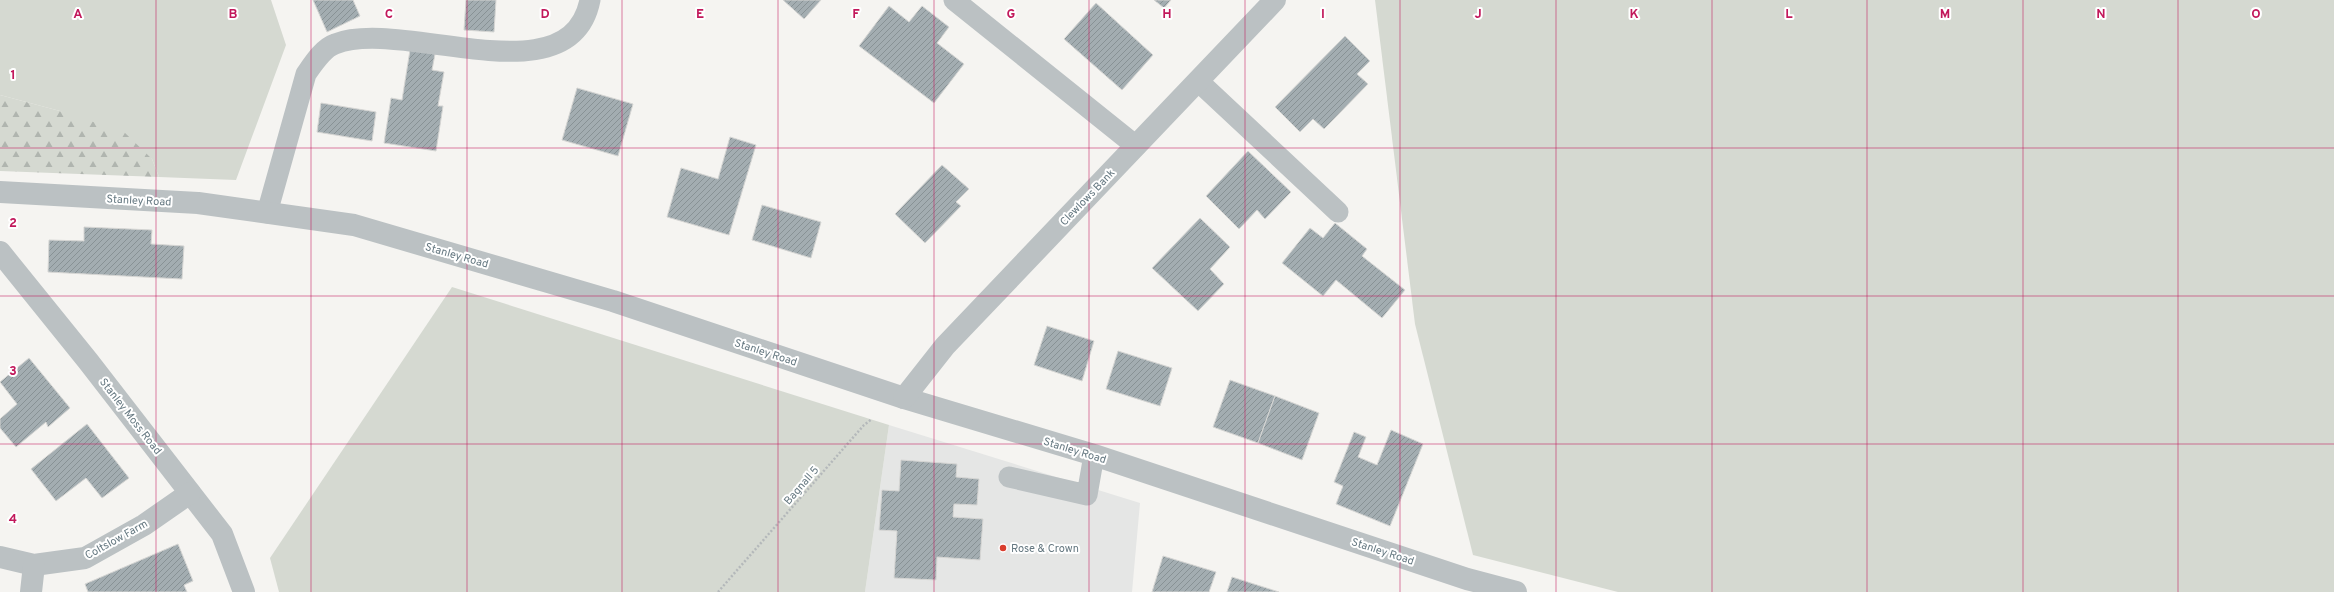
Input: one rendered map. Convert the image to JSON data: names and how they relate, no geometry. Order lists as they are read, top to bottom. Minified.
{"streets":{"street":["Clewlows Bank","Stanley Road","Stanley Moss Road","Coltslow Farm"],"path":["Bagnall 5"]},"crossings":[["Clewlows Bank","Stanley Road"],["Clewlows Bank","Bagnall 5"],["Stanley Road","Bagnall 5"],["Stanley Moss Road","Coltslow Farm"]],"places":["Rose & Crown"],"grid":{"columns":["A","B","C","D","E","F","G","H","I","J","K","L","M","N","O"],"rows":["1","2","3","4"]}}
